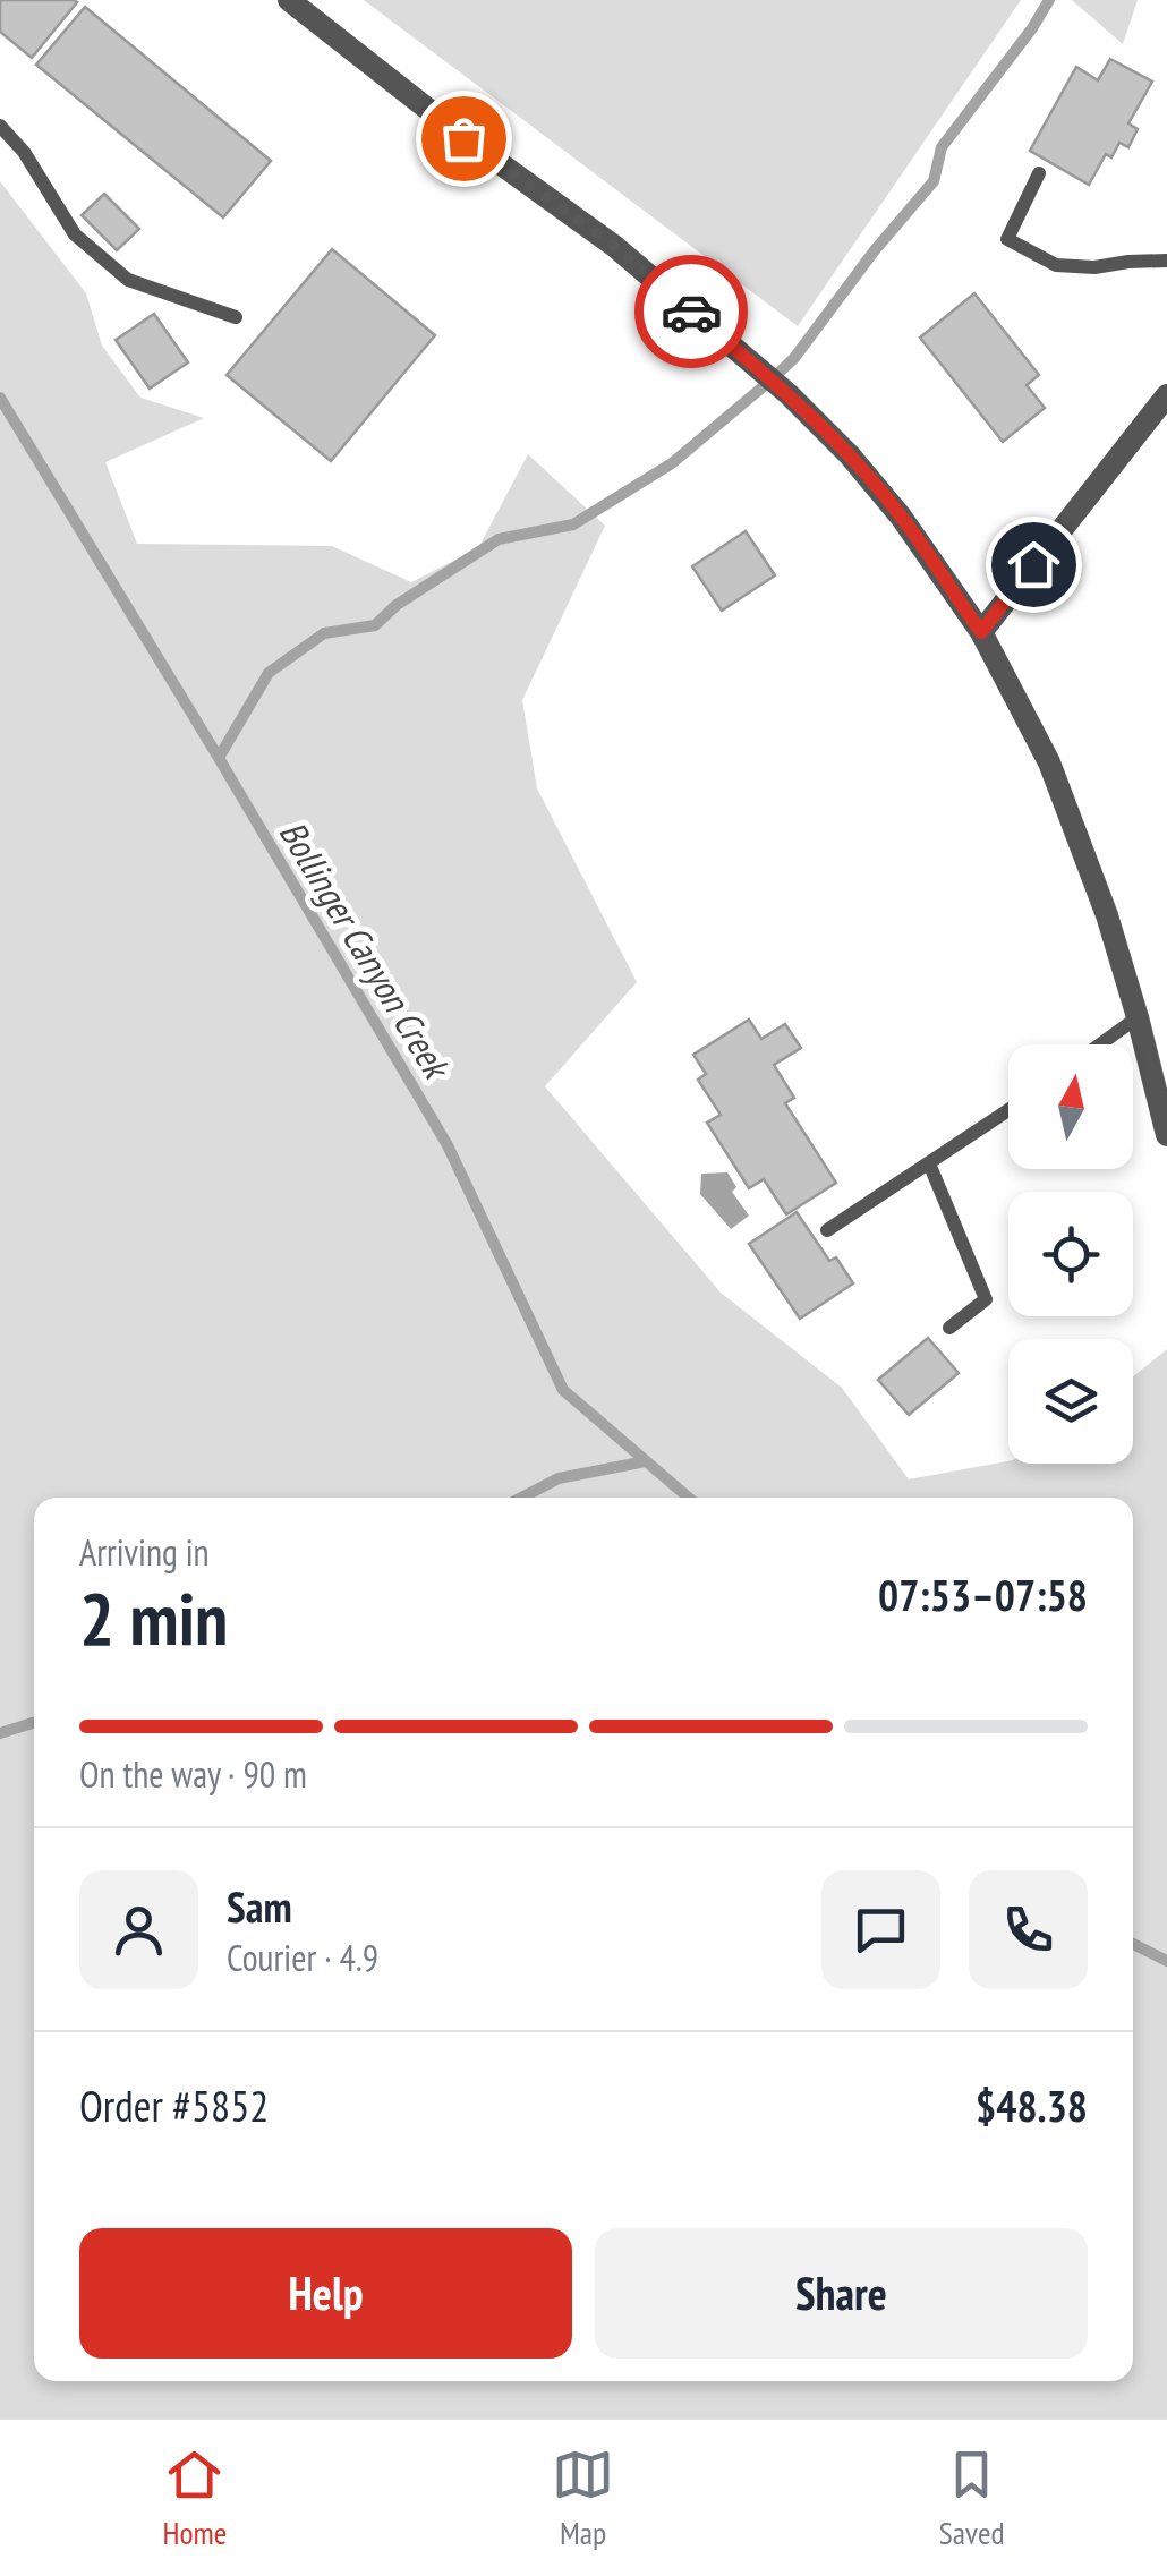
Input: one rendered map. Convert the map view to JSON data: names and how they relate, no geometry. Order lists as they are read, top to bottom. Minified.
{"water":["Bollinger Canyon Creek"],"north":"top","page":{"heading":["2 min","Arriving in","07:53–07:58"],"panel":["Sam","Courier · 4.9","Order #5852","$48.38"],"bar":"On the way · 90 m","buttons":["Help","Share"],"tabs":["Home","Map","Saved"]}}
